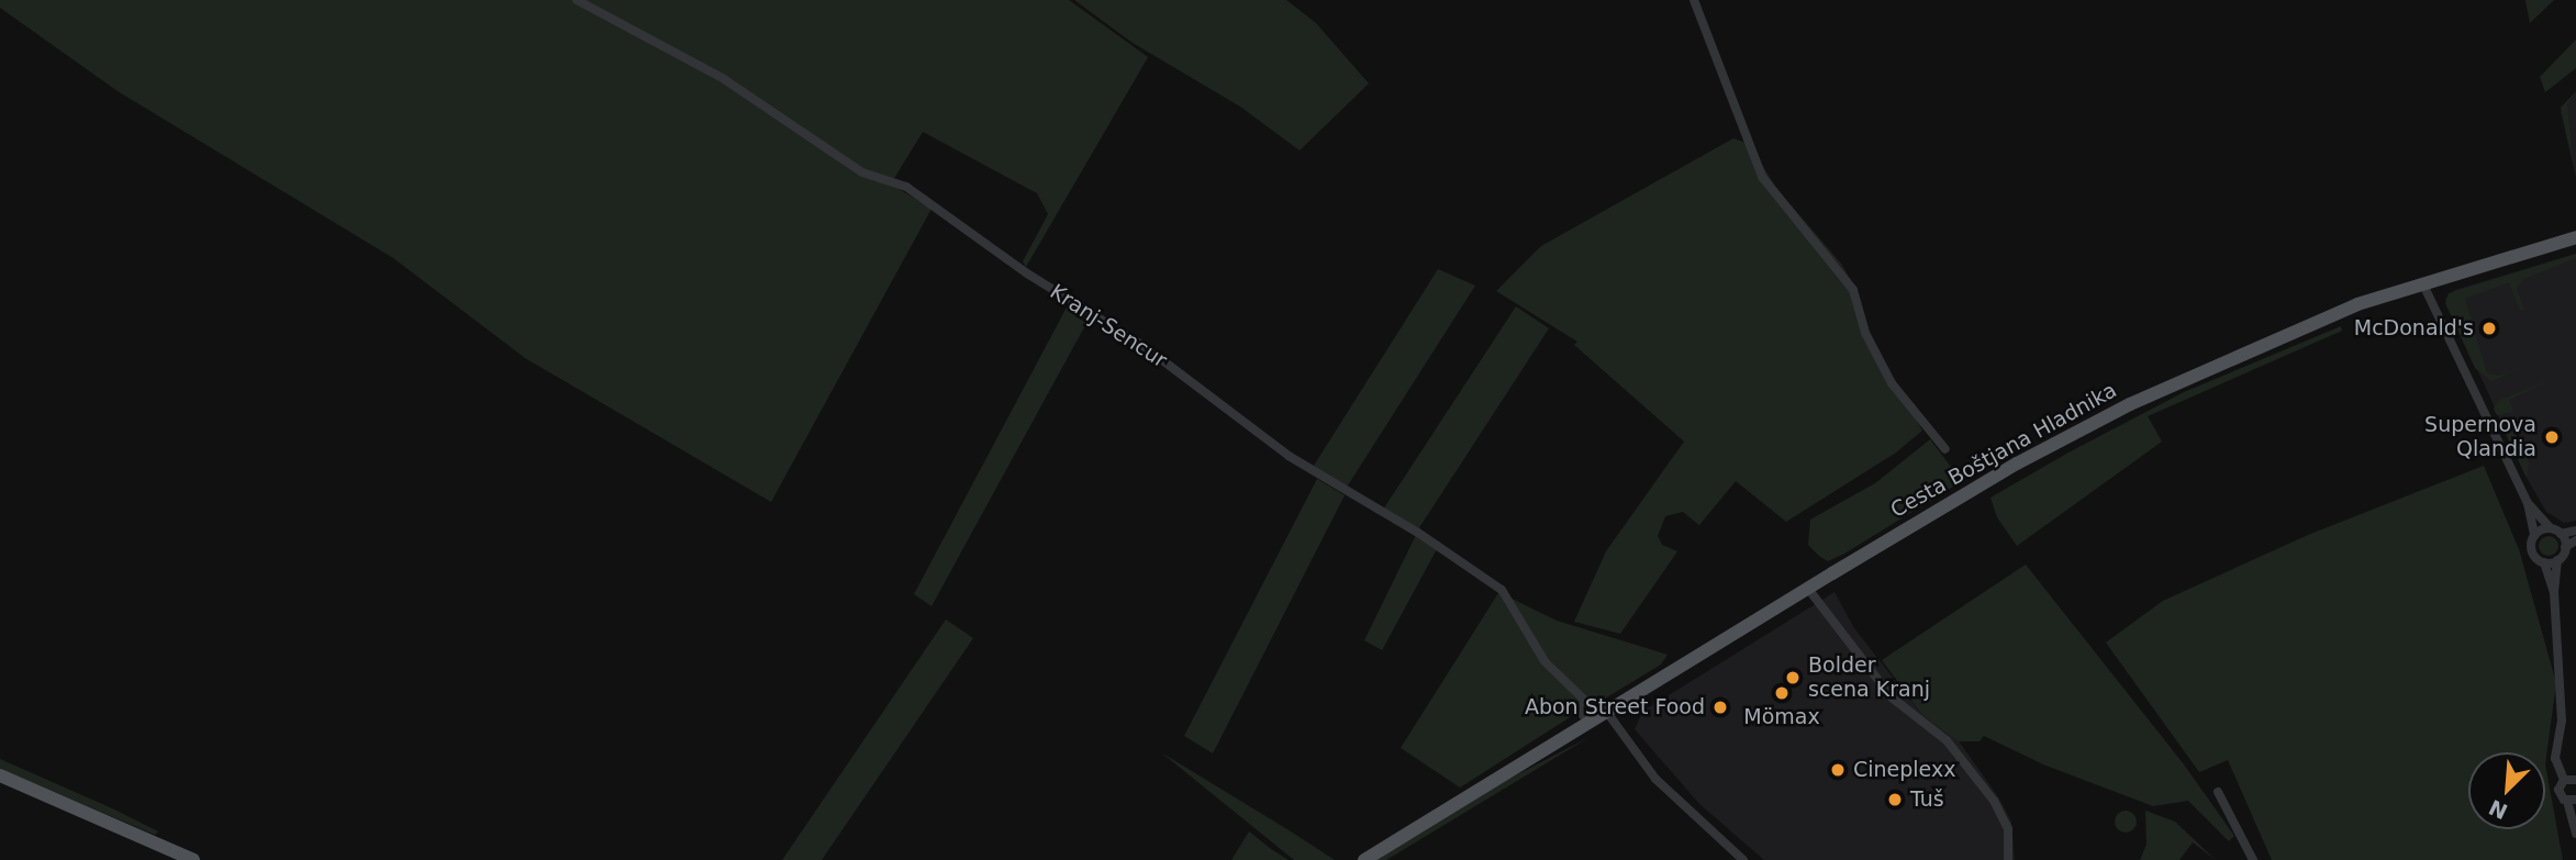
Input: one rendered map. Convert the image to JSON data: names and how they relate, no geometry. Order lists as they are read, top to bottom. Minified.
{"streets":{"main road":["Cesta Boštjana Hladnika"],"street":["Kranj-Sencur"]},"places":["McDonald's","Supernova Qlandia","Bolder scena Kranj","Mömax","Abon Street Food","Cineplexx","Tuš"],"north":"bottom left"}
